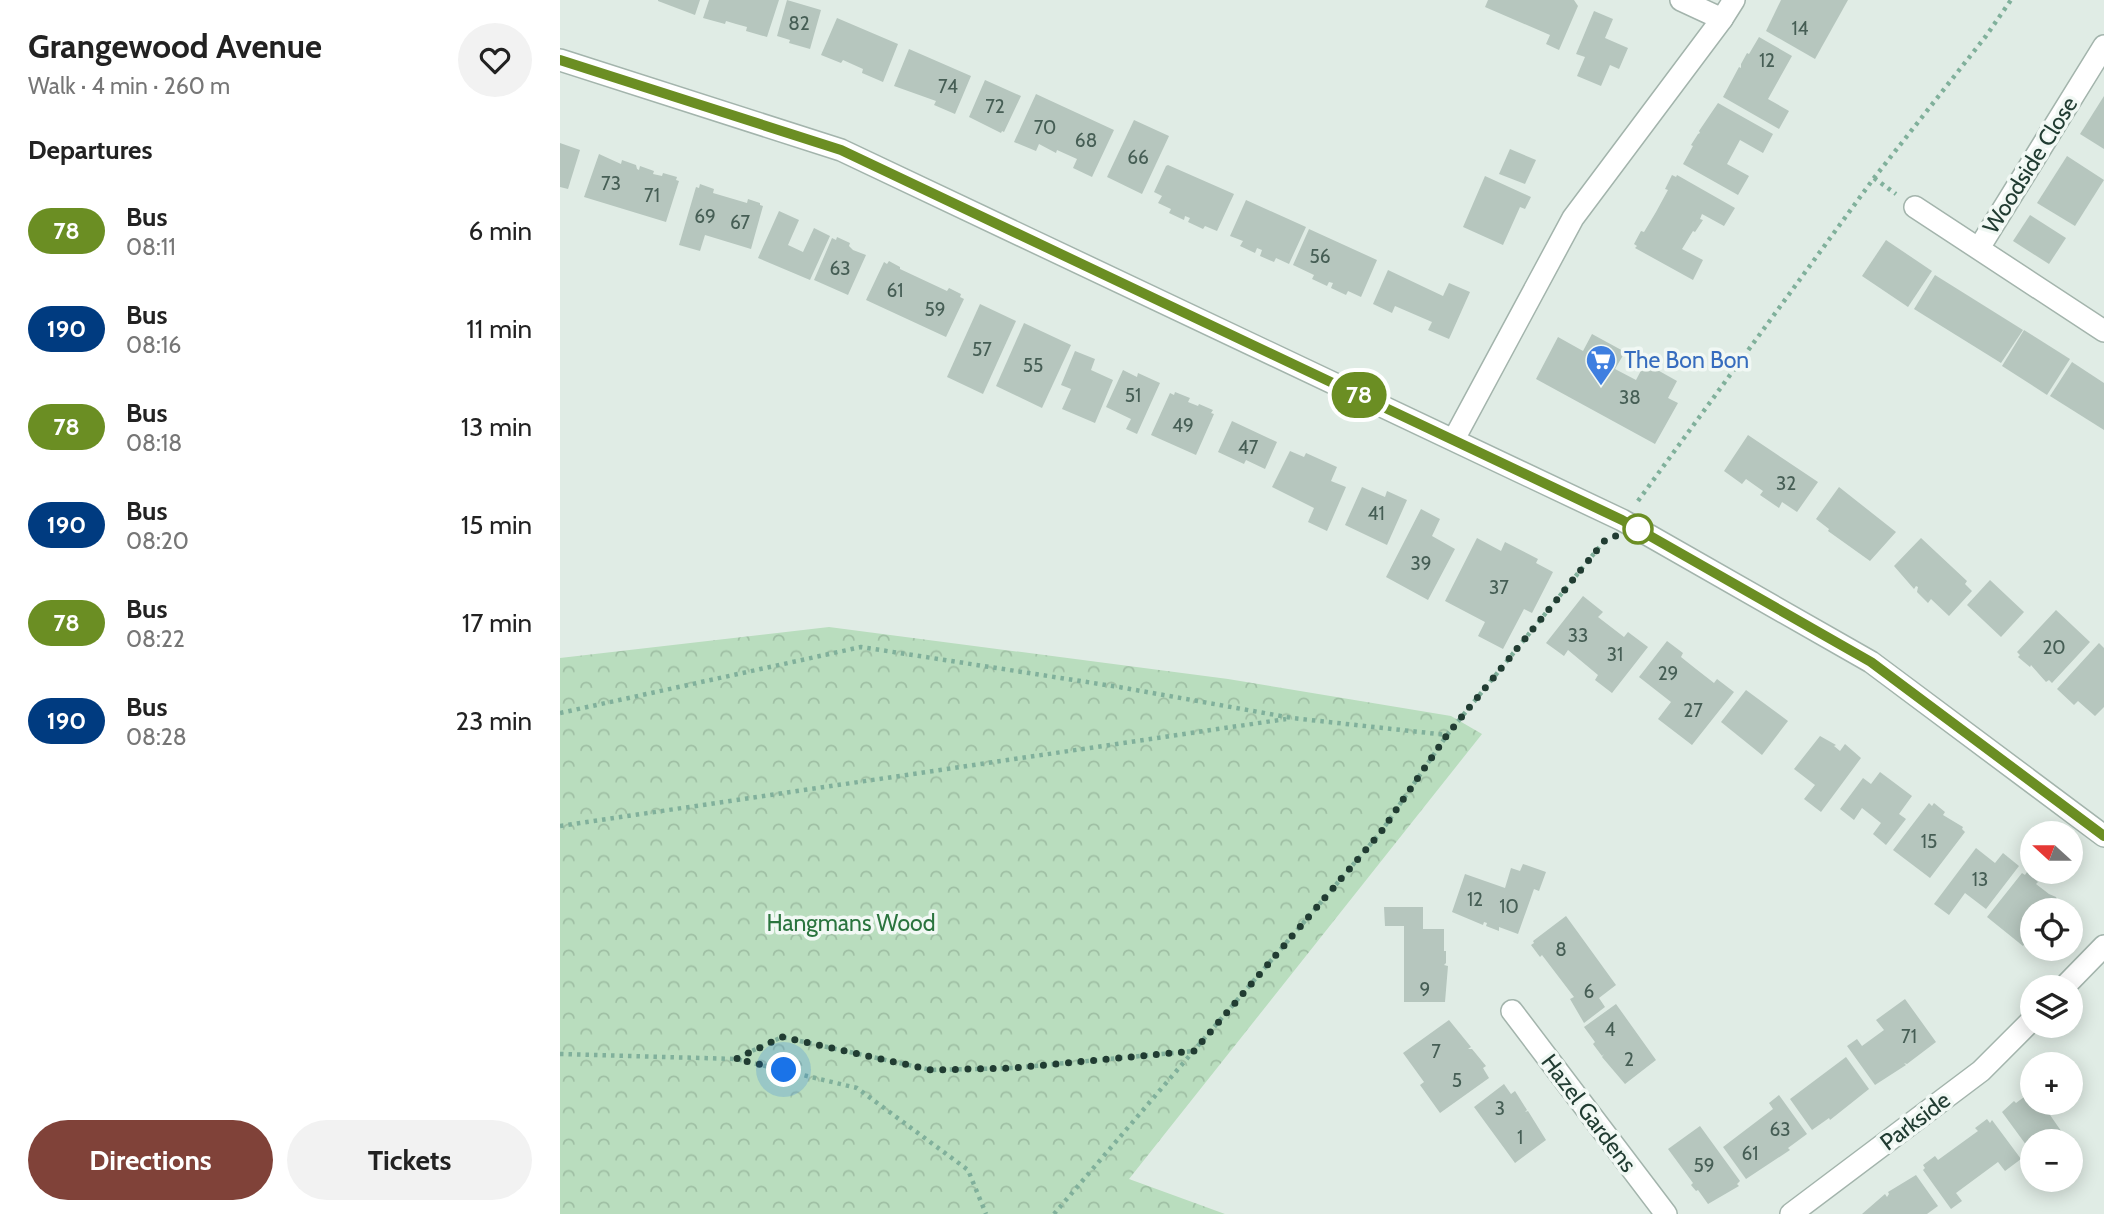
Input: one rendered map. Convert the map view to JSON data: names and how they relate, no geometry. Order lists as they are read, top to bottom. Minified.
{"streets":{"street":["Woodside Close","Hazel Gardens","Parkside"]},"parks":["Hangmans Wood"],"places":{"supermarket":["The Bon Bon"]},"lines":["bus line 78"],"house_numbers":["82","14","12","74","72","70","68","66","73","71","69","67","56","63","61","59","57","55","51","38","49","47","32","41","39","37","33","20","31","29","27","15","13","12","10","8","9","6","4","71","7","2","5","3","63","1","61","59"],"north":"left","page":{"heading":[["Grangewood Avenue","Walk · 4 min · 260 m"],"Departures"],"on_map":"78","list":[{"mark":"78","name":"Bus","note":"08:11","value":"6 min"},{"mark":"190","name":"Bus","note":"08:16","value":"11 min"},{"mark":"78","name":"Bus","note":"08:18","value":"13 min"},{"mark":"190","name":"Bus","note":"08:20","value":"15 min"},{"mark":"78","name":"Bus","note":"08:22","value":"17 min"},{"mark":"190","name":"Bus","note":"08:28","value":"23 min"}],"map_buttons":["+","−"],"buttons":["Directions","Tickets"]}}
